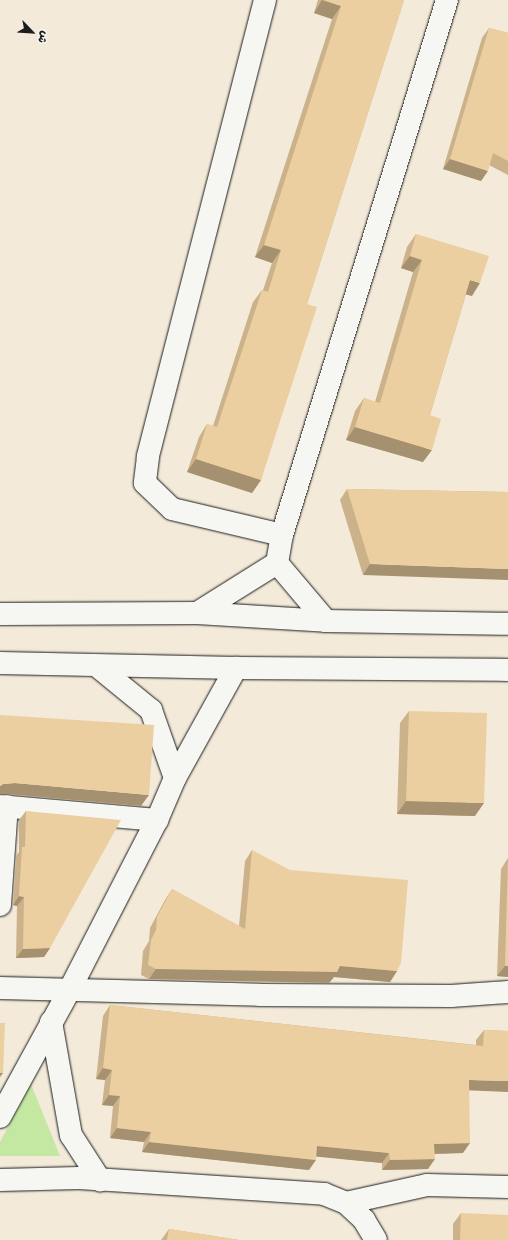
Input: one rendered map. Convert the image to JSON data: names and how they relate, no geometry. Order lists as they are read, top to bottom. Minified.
{"north":"bottom right"}
